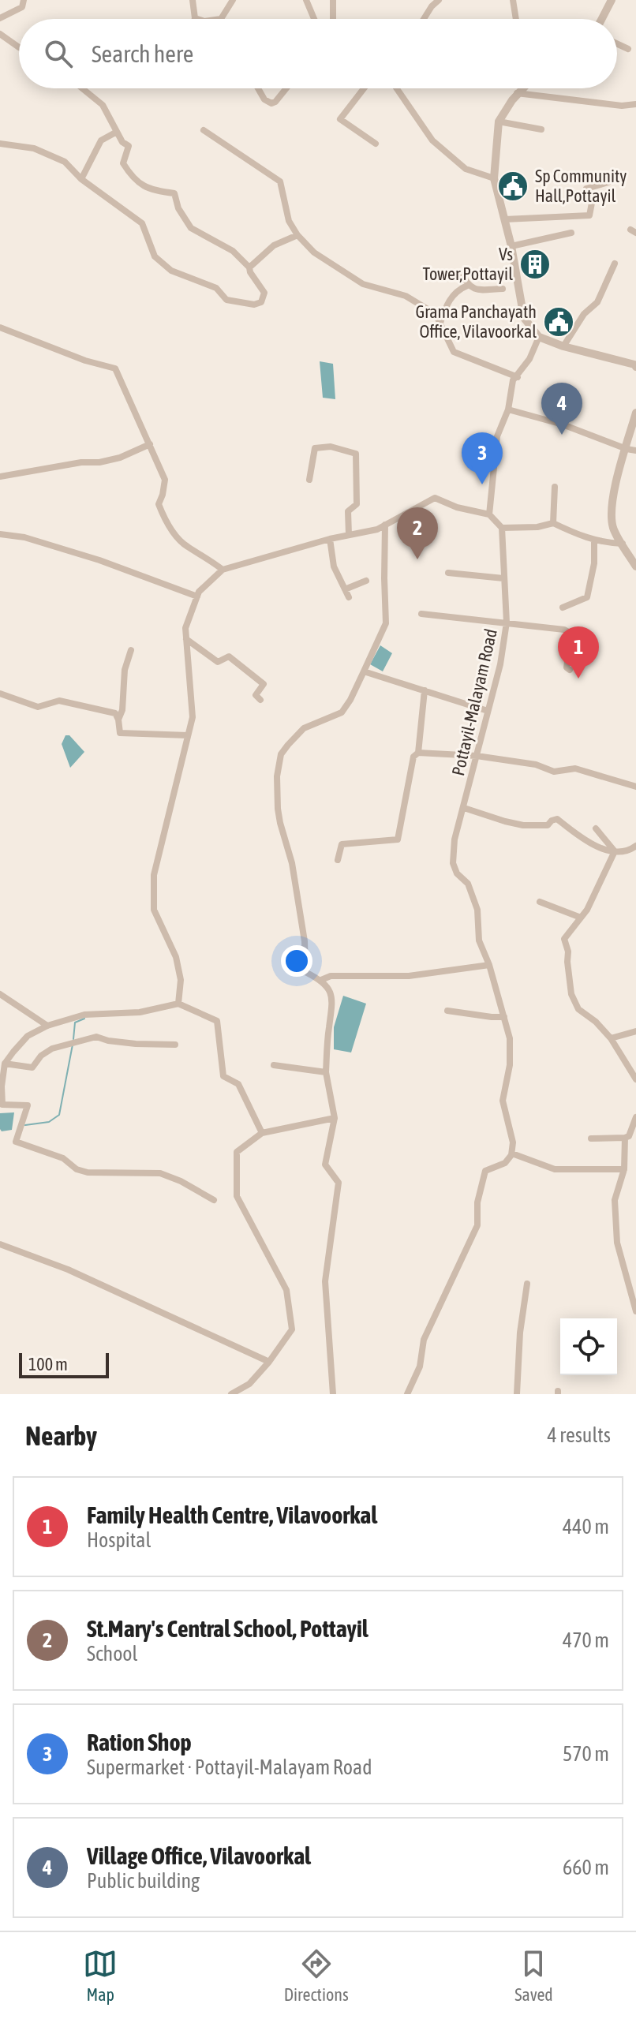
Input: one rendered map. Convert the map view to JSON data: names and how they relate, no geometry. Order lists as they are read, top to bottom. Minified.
{"streets":{"street":["Pottayil-Malayam Road"]},"places":{"public building":["Sp Community Hall,Pottayil","Grama Panchayath Office, Vilavoorkal"],"building":["Vs Tower,Pottayil"]},"scale_bar":"100 m","page":{"search":"Search here","pins":["4","3","2","1"],"scale":"100 m","heading":["Nearby","4 results"],"list":[{"mark":"1","name":"Family Health Centre, Vilavoorkal","note":"Hospital","value":"440 m"},{"mark":"2","name":"St.Mary's Central School, Pottayil","note":"School","value":"470 m"},{"mark":"3","name":"Ration Shop","note":"Supermarket · Pottayil-Malayam Road","value":"570 m"},{"mark":"4","name":"Village Office, Vilavoorkal","note":"Public building","value":"660 m"}],"nav":["Map","Directions","Saved"]}}
